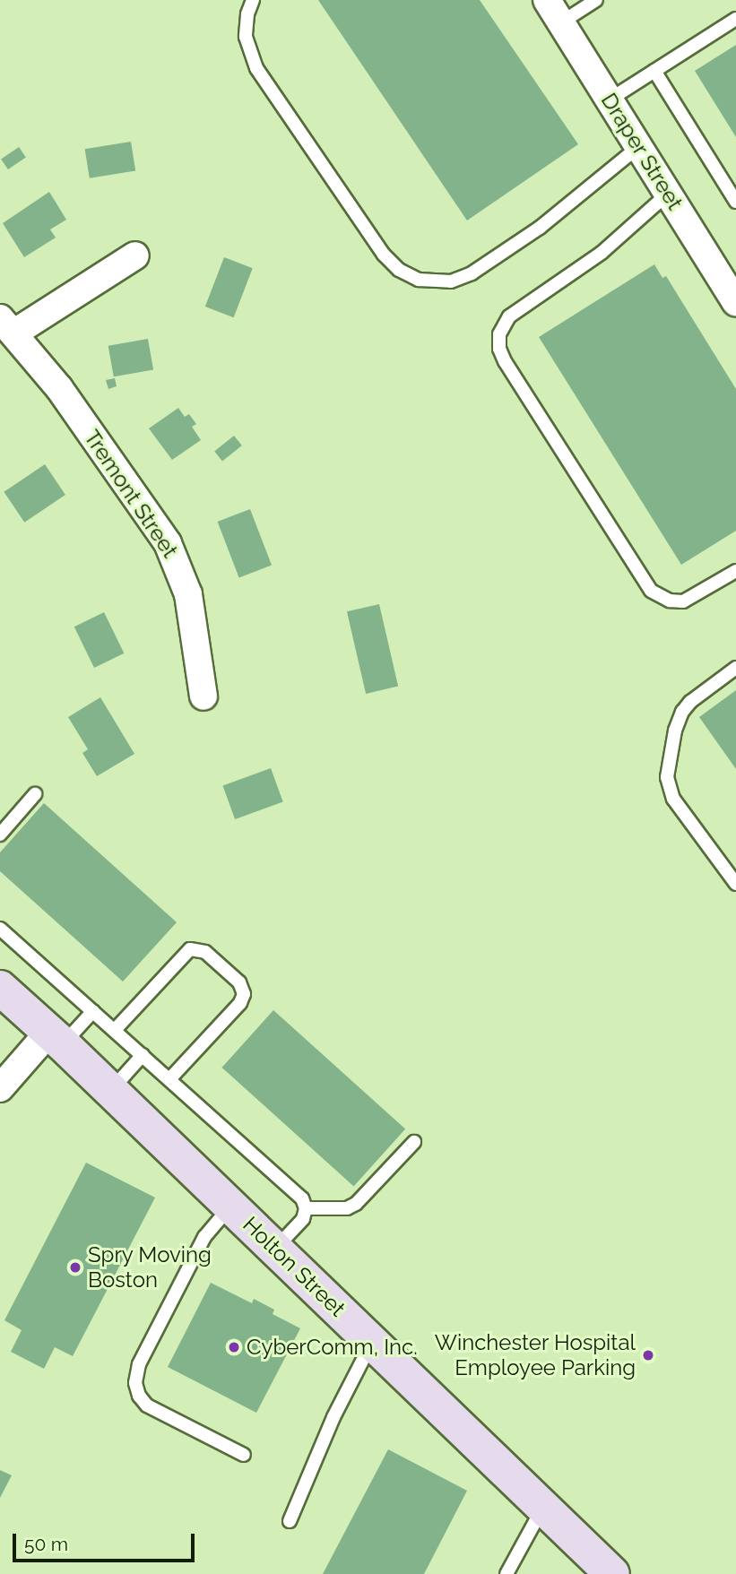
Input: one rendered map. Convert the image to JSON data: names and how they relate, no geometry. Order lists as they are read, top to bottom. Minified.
{"streets":{"street":["Draper Street","Tremont Street","Holton Street"]},"places":["Spry Moving Boston","CyberComm, Inc.","Winchester Hospital Employee Parking"],"scale_bar":"50 m"}
